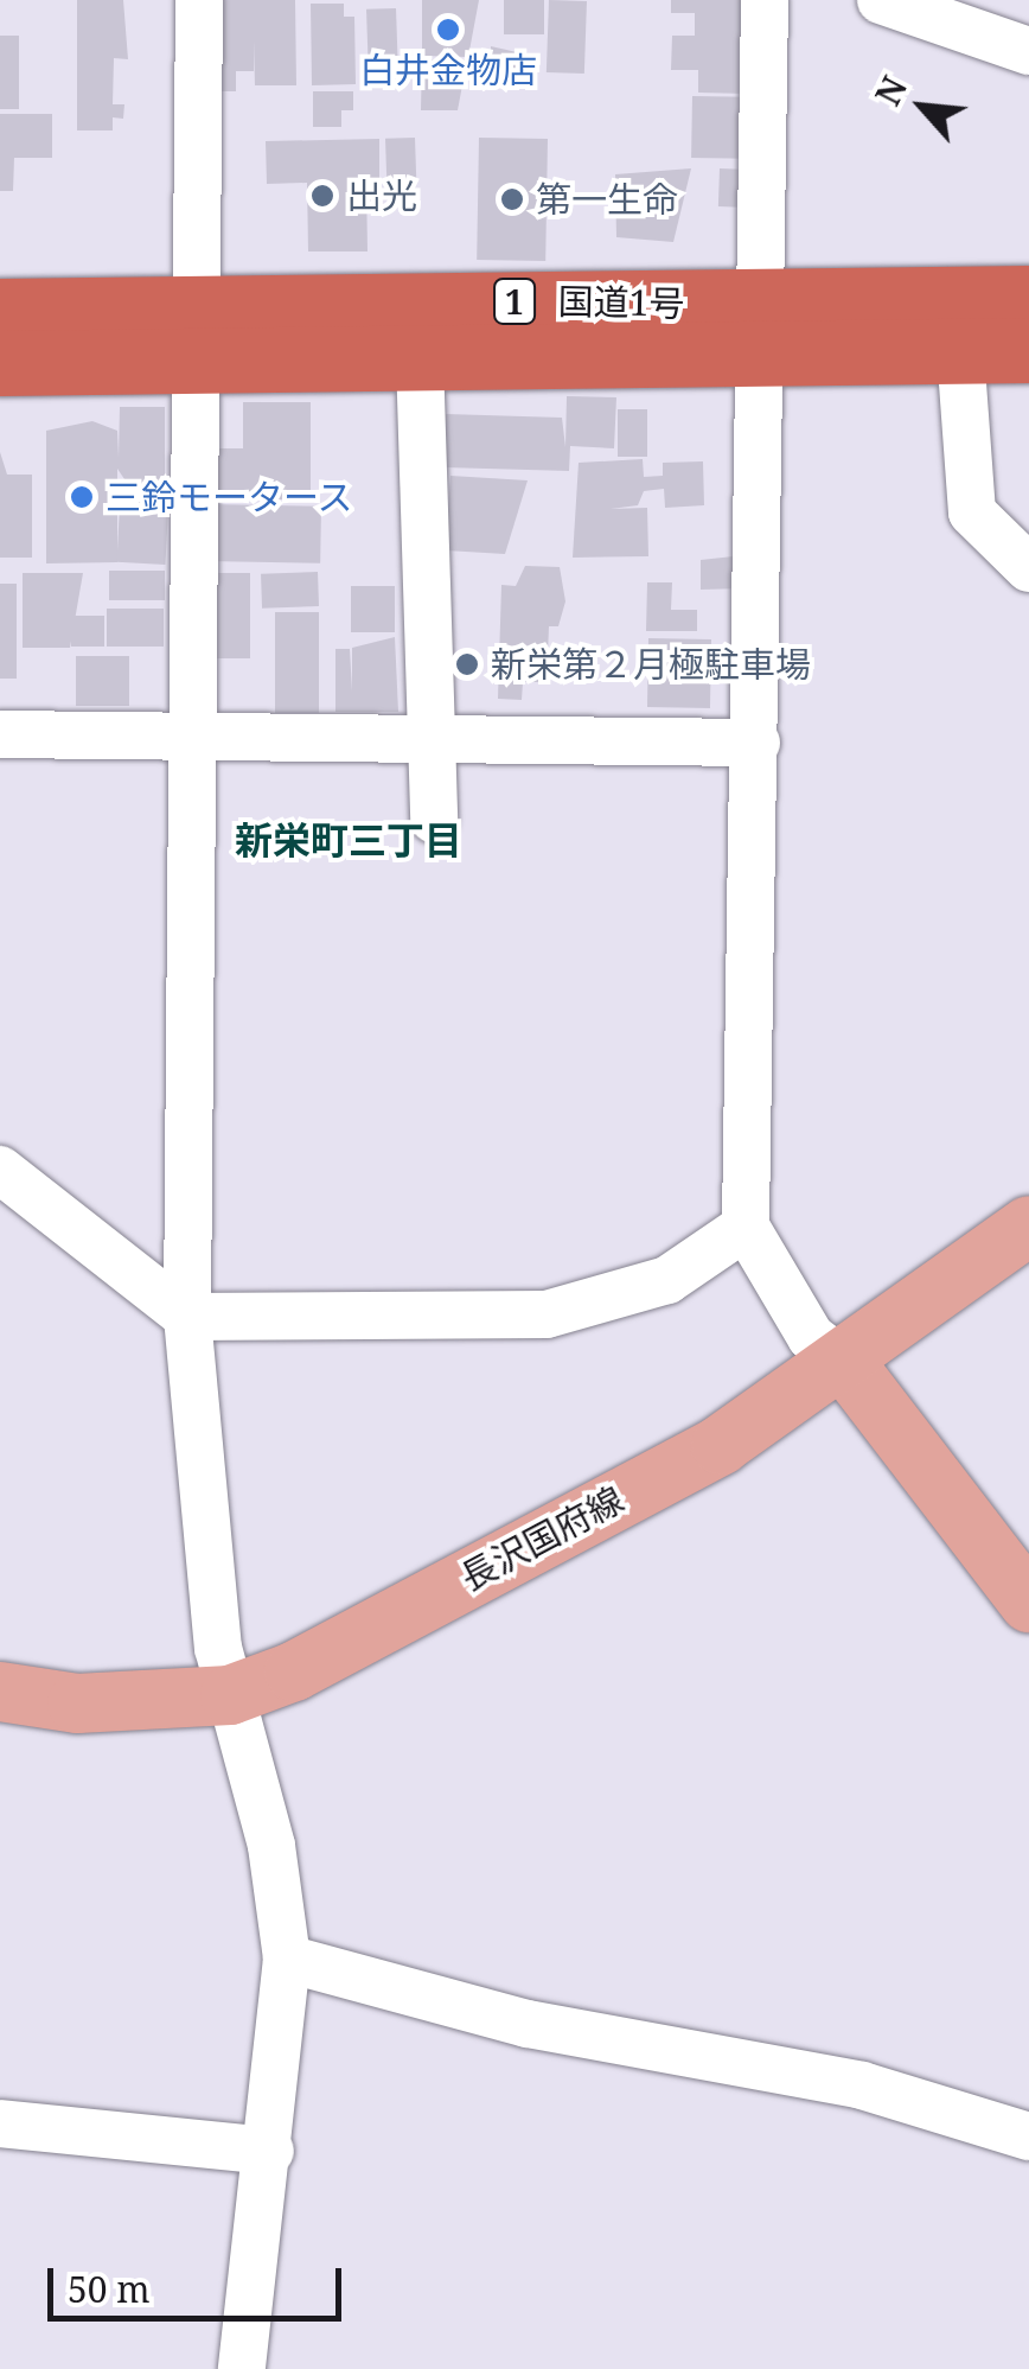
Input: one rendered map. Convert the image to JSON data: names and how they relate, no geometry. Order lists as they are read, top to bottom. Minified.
{"streets":{"highway":["1","国道1号"],"main road":["長沢国府線"]},"districts":["新栄町三丁目"],"places":["白井金物店","出光","第一生命","三鈴モータース","新栄第２月極駐車場"],"scale_bar":"50 m","north":"top left"}
